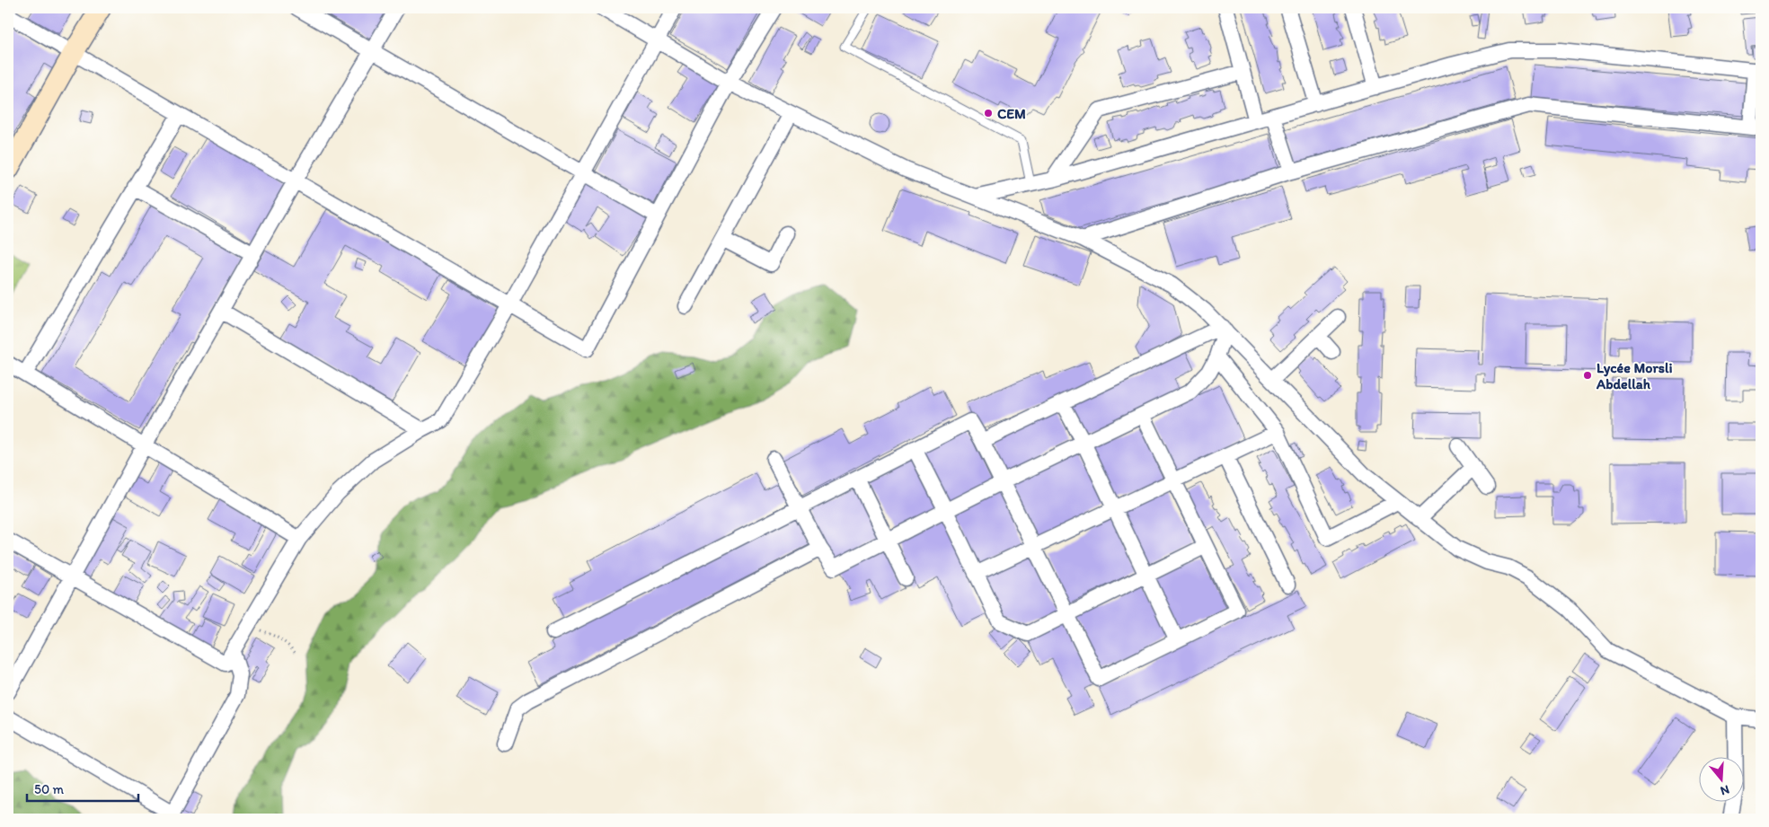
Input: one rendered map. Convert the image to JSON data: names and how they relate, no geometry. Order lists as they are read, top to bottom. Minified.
{"places":["CEM","Lycée Morsli Abdellah"],"scale_bar":"50 m","north":"bottom"}
